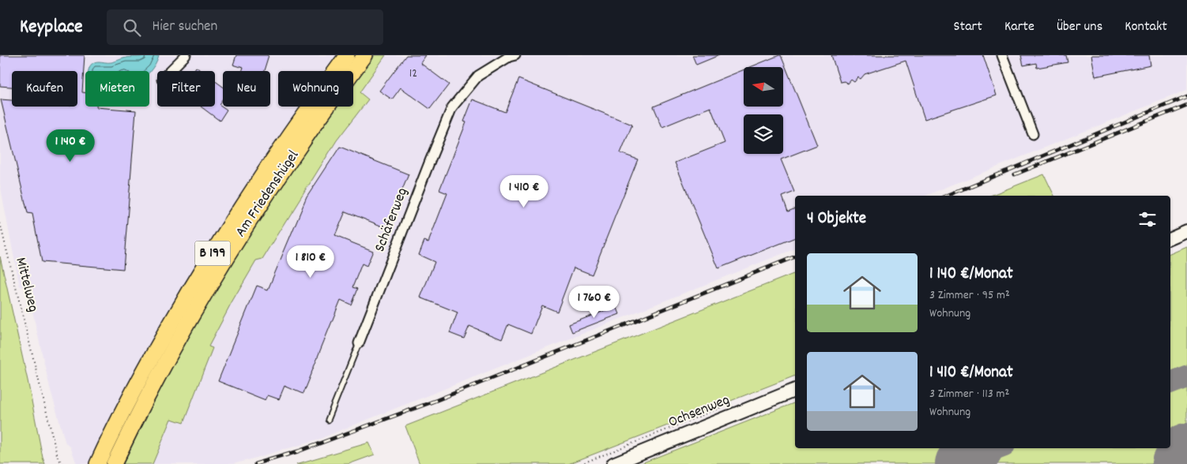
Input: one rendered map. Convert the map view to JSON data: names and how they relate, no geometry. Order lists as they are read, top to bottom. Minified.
{"streets":{"highway":["Am Friedenshügel","B 199"],"main road":["Ochsenweg"],"street":["Schäferweg"],"path":["Mittelweg"]},"house_numbers":["12"],"north":"left","page":{"header":"Keyplace","search":"Hier suchen","nav":["Start","Karte","Über uns","Kontakt"],"chip":["Kaufen","Mieten","Filter","Neu","Wohnung"],"price":["1 140 €","1 410 €","1 810 €","1 760 €"],"heading":"4 Objekte","list":[{"name":"1 140 €/Monat","note":"3 Zimmer · 95 m² · Wohnung"},{"name":"1 410 €/Monat","note":"3 Zimmer · 113 m² · Wohnung"}]}}
